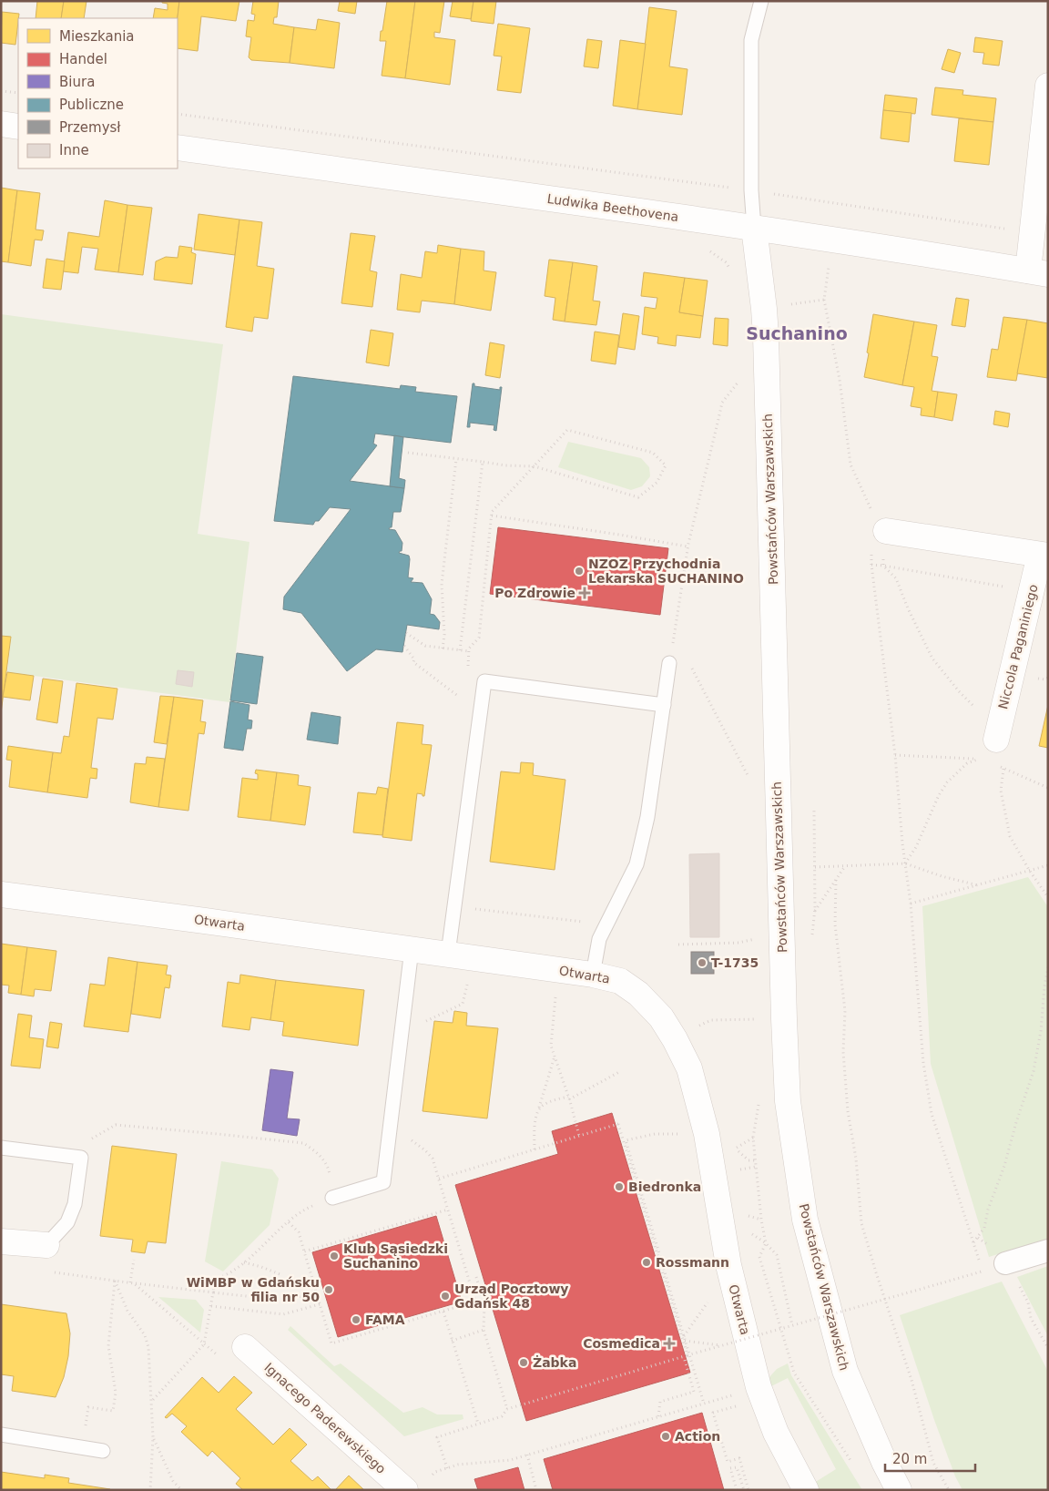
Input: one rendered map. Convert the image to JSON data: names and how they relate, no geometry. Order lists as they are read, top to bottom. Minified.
{"streets":{"street":["Ludwika Beethovena","Powstańców Warszawskich","Niccola Paganiniego","Otwarta","Ignacego Paderewskiego"]},"crossings":[["Ludwika Beethovena","Powstańców Warszawskich"]],"districts":["Suchanino"],"places":{"other":["NZOZ Przychodnia Lekarska SUCHANINO","T-1735","Biedronka","Klub Sąsiedzki Suchanino","Rossmann","WiMBP w Gdańsku filia nr 50","Urząd Pocztowy Gdańsk 48","FAMA","Żabka","Action"],"health":["Po Zdrowie","Cosmedica"]},"legend":["Mieszkania","Handel","Biura","Publiczne","Przemysł","Inne"],"scale_bar":"20 m"}
